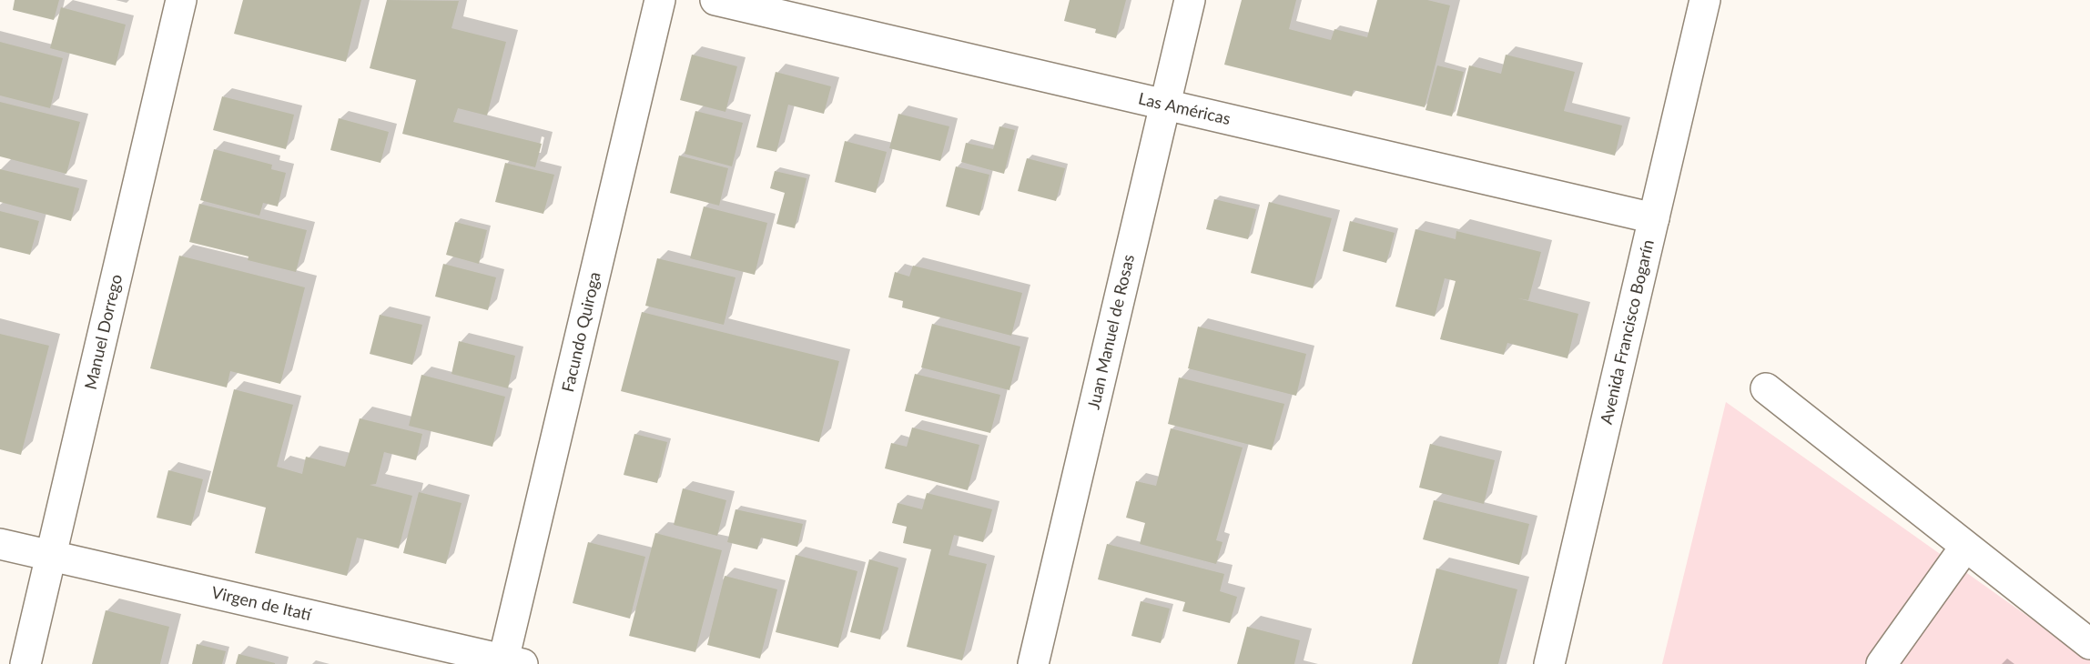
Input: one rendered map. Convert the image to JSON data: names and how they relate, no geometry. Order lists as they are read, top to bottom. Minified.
{"streets":{"street":["Las Américas","Manuel Dorrego","Facundo Quiroga","Juan Manuel de Rosas","Avenida Francisco Bogarín","Virgen de Itatí"]},"crossings":[["Las Américas","Juan Manuel de Rosas"],["Las Américas","Avenida Francisco Bogarín"],["Manuel Dorrego","Virgen de Itatí"],["Facundo Quiroga","Virgen de Itatí"]]}
